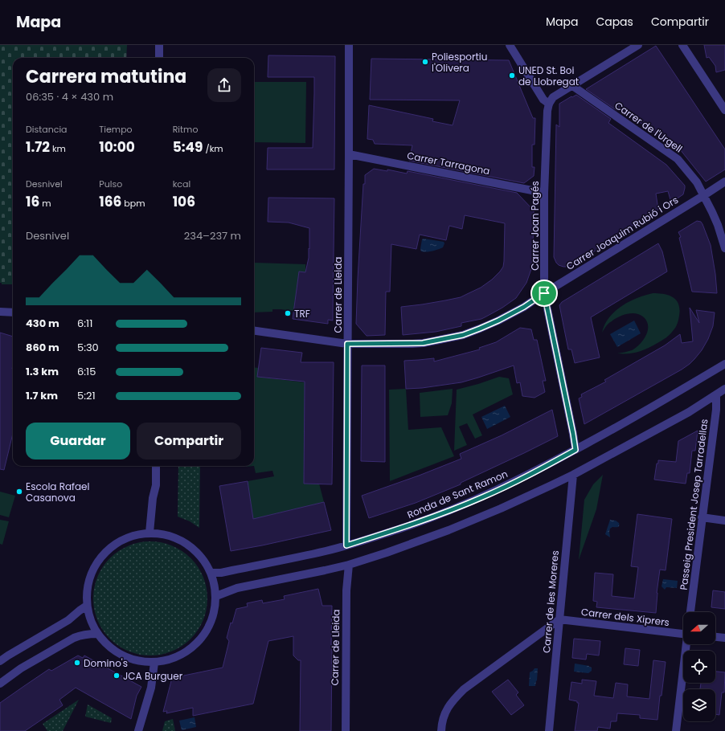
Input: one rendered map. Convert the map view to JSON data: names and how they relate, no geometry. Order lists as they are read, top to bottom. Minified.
{"streets":{"street":["Carrer de l'Urgell","Carrer Tarragona","Carrer Joan Pagés","Carrer Joaquim Rubió i Ors","Carrer de Lleida","Ronda de Sant Ramon","Passeig President Josep Tarradellas","Carrer de les Moreres","Carrer dels Xiprers"]},"crossings":[["Carrer de l'Urgell","Carrer Joaquim Rubió i Ors"],["Carrer Tarragona","Carrer Joan Pagés"],["Carrer Tarragona","Carrer de Lleida"],["Carrer Joan Pagés","Carrer Joaquim Rubió i Ors"],["Carrer Joan Pagés","Ronda de Sant Ramon"],["Carrer Joaquim Rubió i Ors","Carrer de Lleida"],["Carrer de Lleida","Ronda de Sant Ramon"],["Carrer de les Moreres","Carrer dels Xiprers"]],"places":["Poliesportiu l'Olivera","UNED St. Boi de Llobregat","TRF","Escola Rafael Casanova","Domino's","JCA Burguer"],"north":"left","page":{"header":"Mapa","nav":["Mapa","Capas","Compartir"],"heading":["Carrera matutina","06:35 · 4 × 430 m"],"stats":[["Distancia","1.72 km"],["Tiempo","10:00"],["Ritmo","5:49 /km"],["Desnivel","16 m"],["Pulso","166 bpm"],["kcal","106"]],"chart":["Desnivel","234–237 m"],"list":[{"name":"430 m","note":"6:11"},{"name":"860 m","note":"5:30"},{"name":"1.3 km","note":"6:15"},{"name":"1.7 km","note":"5:21"}],"buttons":["Guardar","Compartir"]}}
